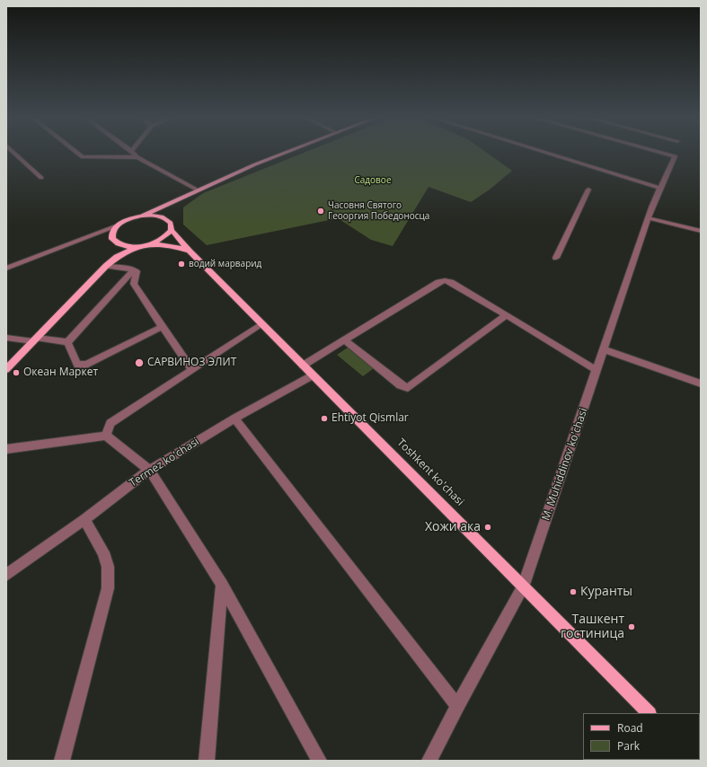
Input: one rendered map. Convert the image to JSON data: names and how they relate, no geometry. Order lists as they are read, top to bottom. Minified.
{"streets":{"main road":["Toshkent ko'chasi"],"street":["Termez ko'chasi","M. Muhiddinov ko'chasi"]},"crossings":[["Termez ko'chasi","Toshkent ko'chasi"],["M. Muhiddinov ko'chasi","Toshkent ko'chasi"]],"parks":["Садовое"],"places":["Часовня Святого Геооргия Победоносца","водий марварид","САРВИНОЗ ЭЛИТ","Океан Маркет","Ehtiyot Qismlar","Хожи ака","Куранты","Ташкент гостиница"],"legend":["Road","Park"]}
